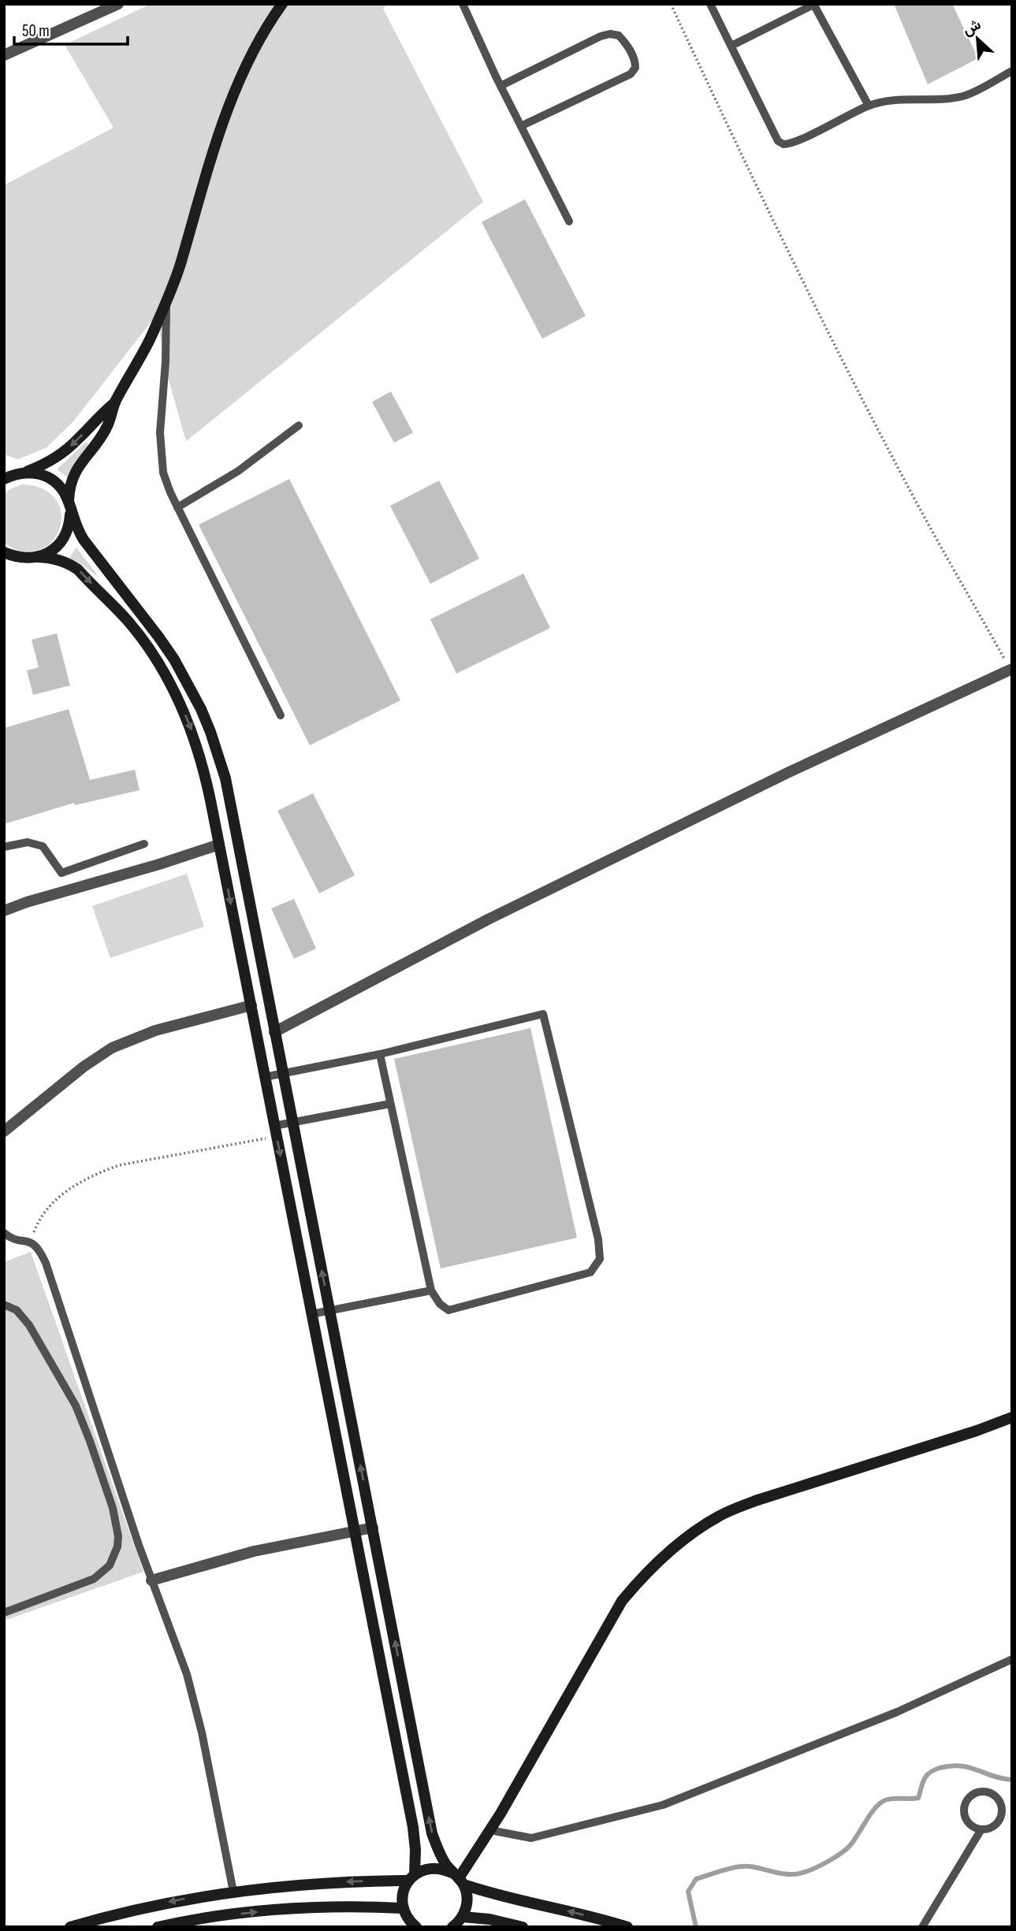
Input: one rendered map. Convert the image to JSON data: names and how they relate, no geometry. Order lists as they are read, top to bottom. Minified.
{"scale_bar":"50 m","north":"top left"}
